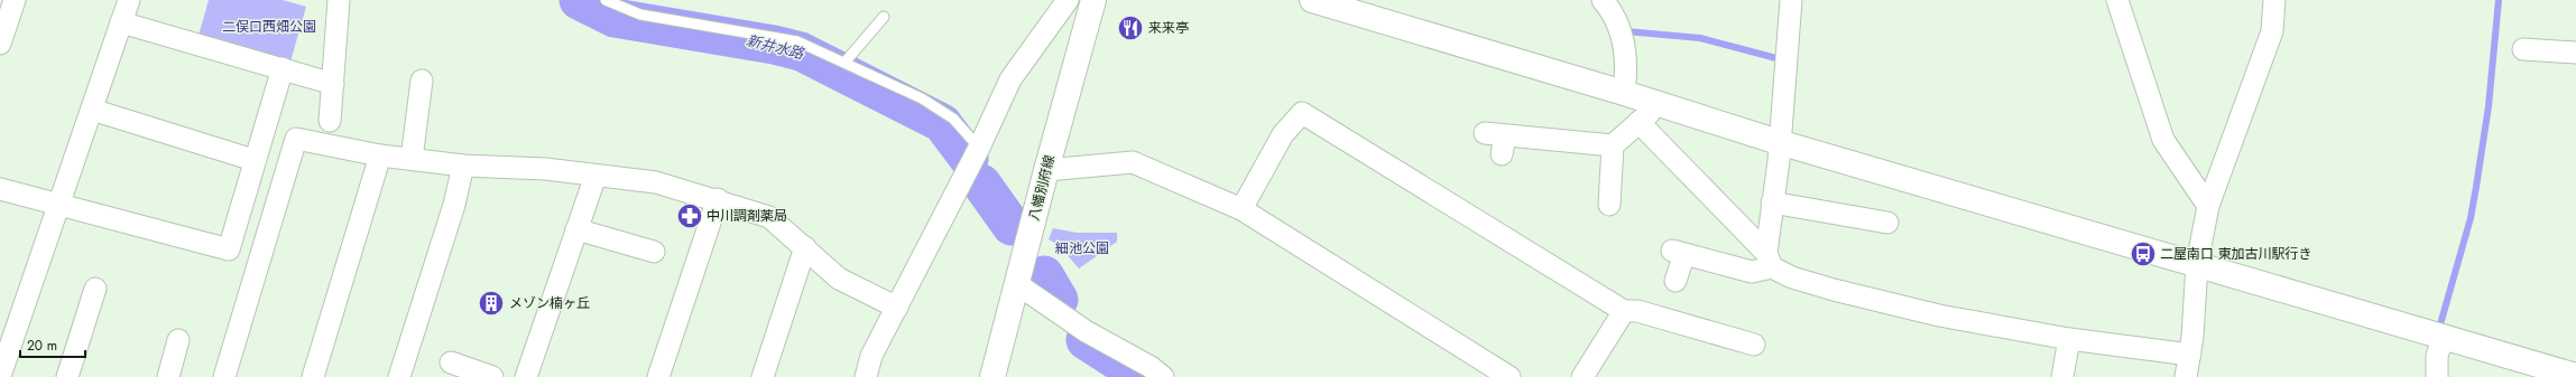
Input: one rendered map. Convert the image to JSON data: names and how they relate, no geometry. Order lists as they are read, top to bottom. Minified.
{"streets":{"street":["八幡別府線"]},"water":["新井水路"],"parks":["二俣口西畑公園","細池公園"],"places":{"restaurant":["来来亭"],"pharmacy":["中川調剤薬局"],"bus stop":["二屋南口 東加古川駅行き"],"building":["メゾン楠ヶ丘"]},"scale_bar":"20 m"}
